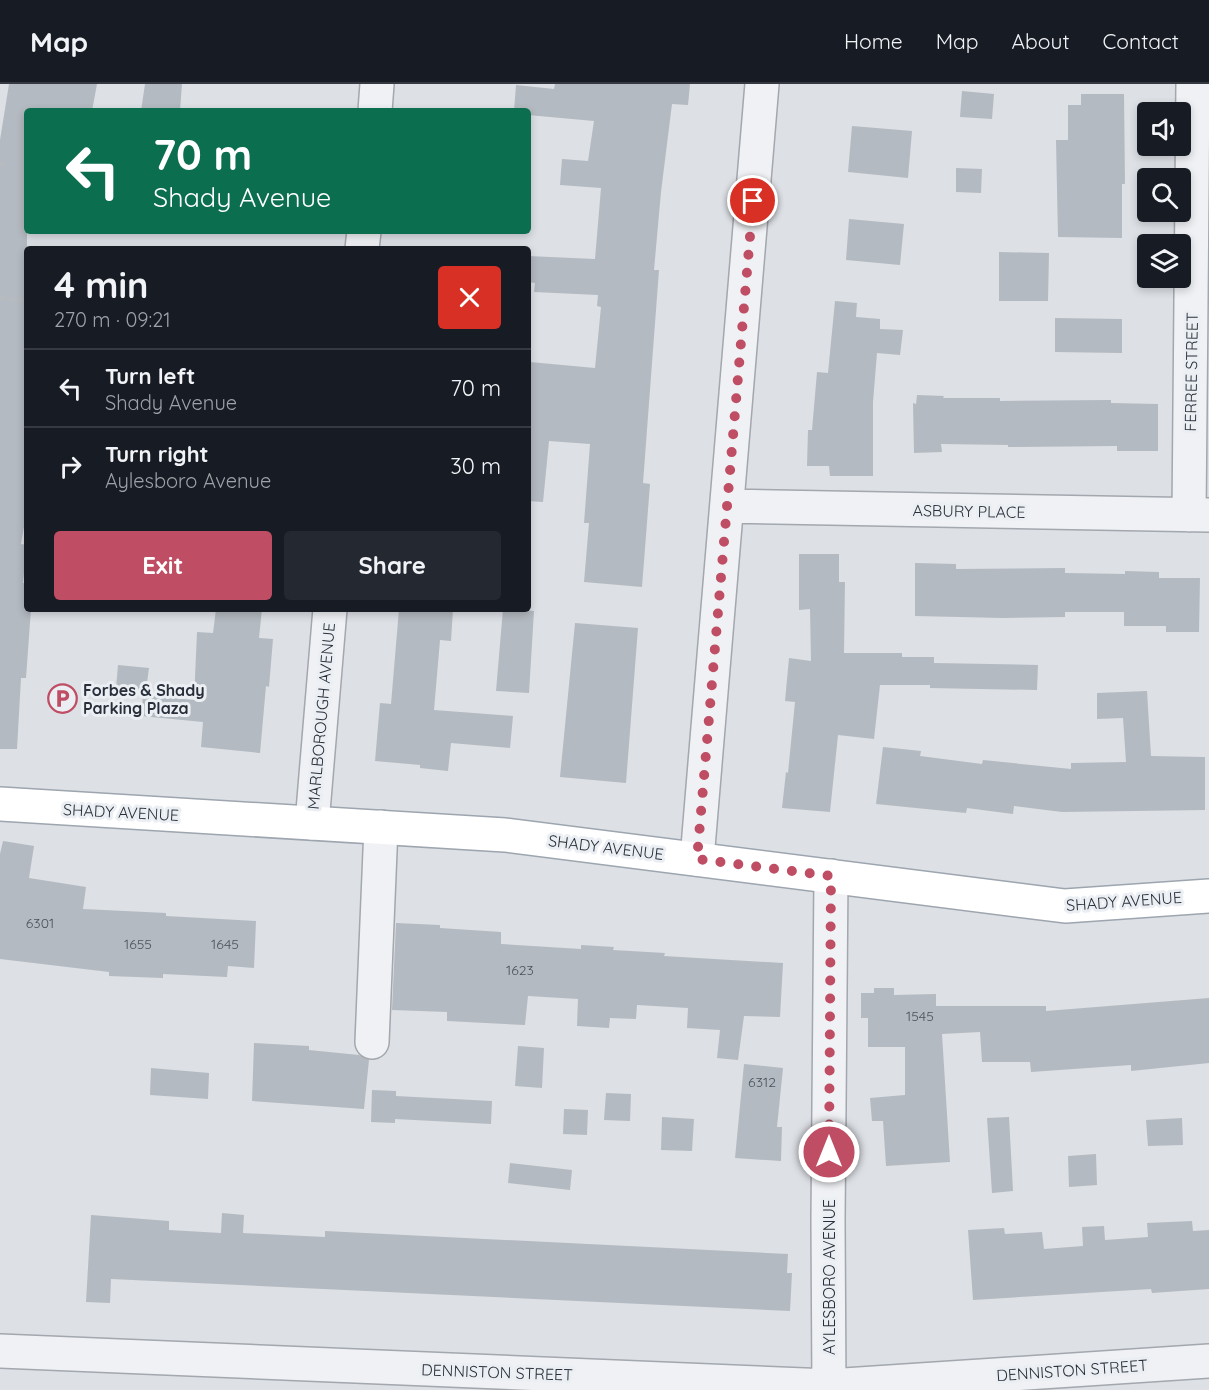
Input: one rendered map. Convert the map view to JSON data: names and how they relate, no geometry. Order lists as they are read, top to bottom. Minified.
{"streets":{"main road":["SHADY AVENUE"],"street":["FERREE STREET","ASBURY PLACE","MARLBOROUGH AVENUE","AYLESBORO AVENUE","DENNISTON STREET"]},"crossings":[["FERREE STREET","ASBURY PLACE"],["MARLBOROUGH AVENUE","SHADY AVENUE"],["SHADY AVENUE","AYLESBORO AVENUE"],["AYLESBORO AVENUE","DENNISTON STREET"]],"places":{"parking":["Forbes & Shady Parking Plaza"]},"house_numbers":["6301","1655","1645","1623","1545","6312"],"page":{"header":"Map","nav":["Home","Map","About","Contact"],"turn":["70 m","Shady Avenue"],"heading":["4 min","270 m · 09:21"],"list":[{"name":"Turn left","note":"Shady Avenue","value":"70 m"},{"name":"Turn right","note":"Aylesboro Avenue","value":"30 m"}],"buttons":["Exit","Share"]}}
